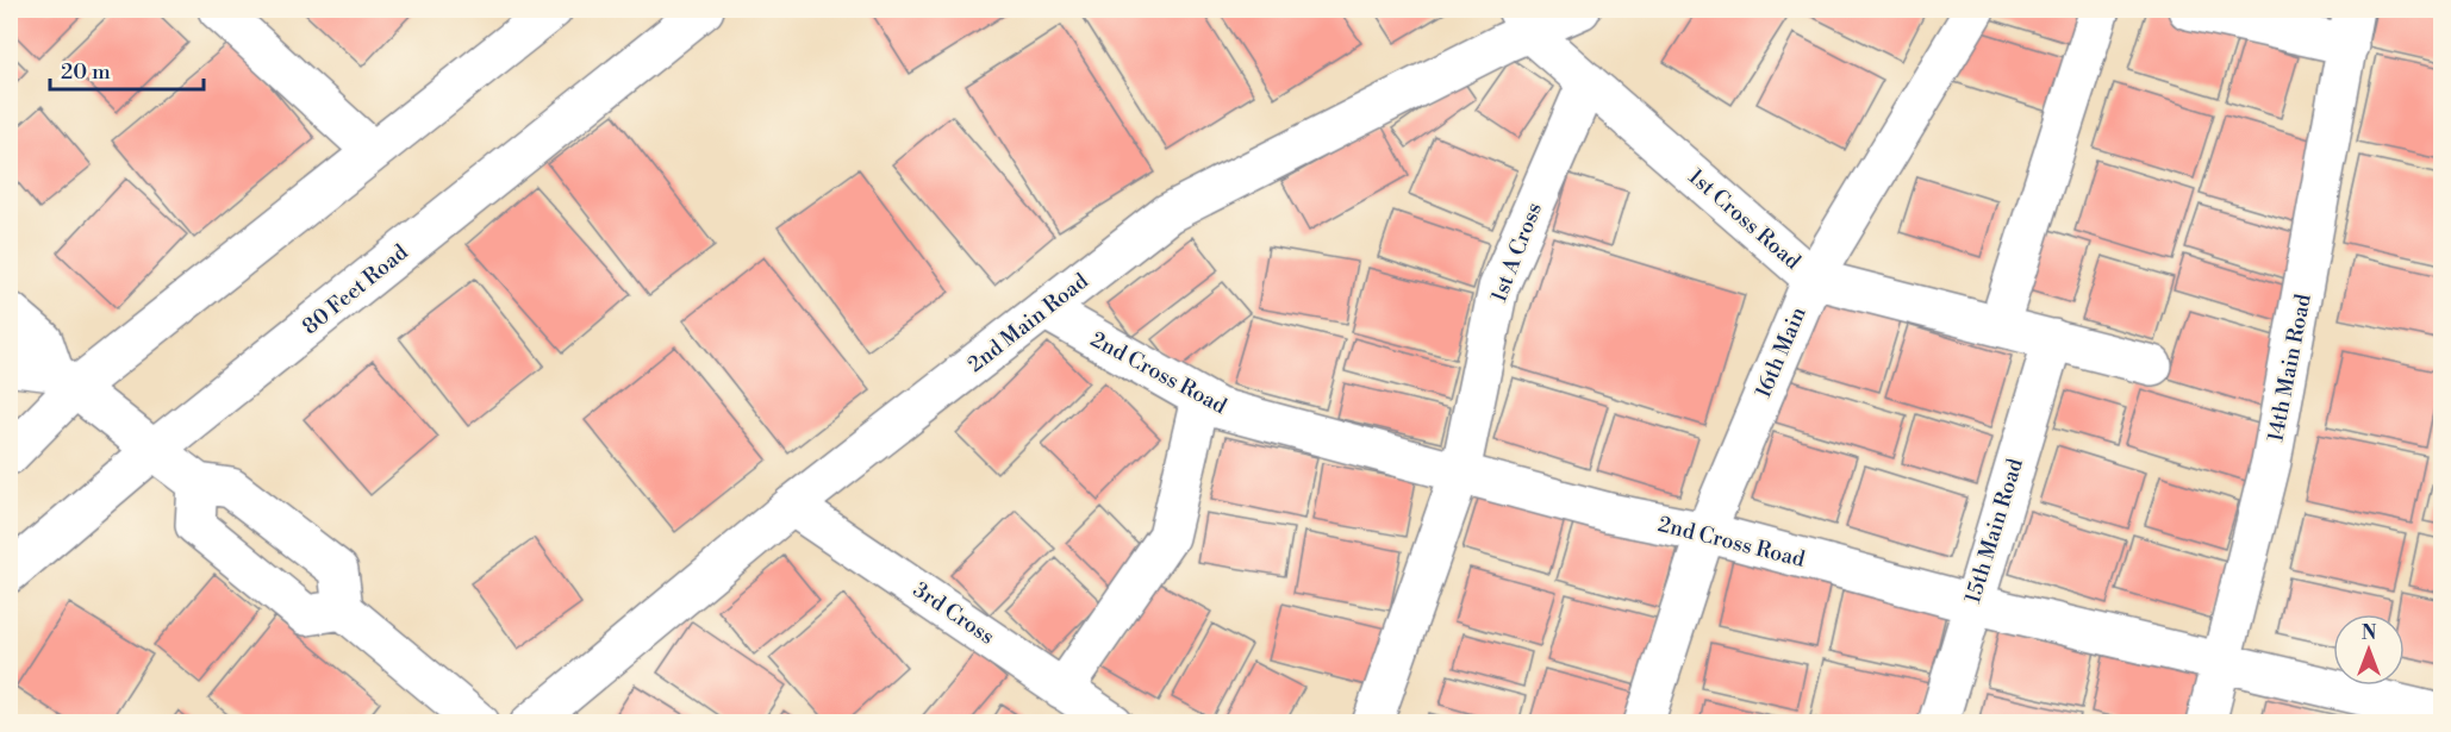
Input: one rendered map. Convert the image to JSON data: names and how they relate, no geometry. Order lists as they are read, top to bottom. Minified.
{"streets":{"street":["1st Cross Road","1st A Cross","80 Feet Road","2nd Main Road","16th Main","14th Main Road","2nd Cross Road","15th Main Road","3rd Cross"]},"crossings":[["1st Cross Road","1st A Cross"],["1st Cross Road","2nd Main Road"],["1st Cross Road","16th Main"],["1st Cross Road","15th Main Road"],["1st A Cross","2nd Cross Road"],["2nd Main Road","2nd Cross Road"],["2nd Main Road","3rd Cross"],["16th Main","2nd Cross Road"],["14th Main Road","2nd Cross Road"],["2nd Cross Road","15th Main Road"]],"scale_bar":"20 m","north":"top"}
